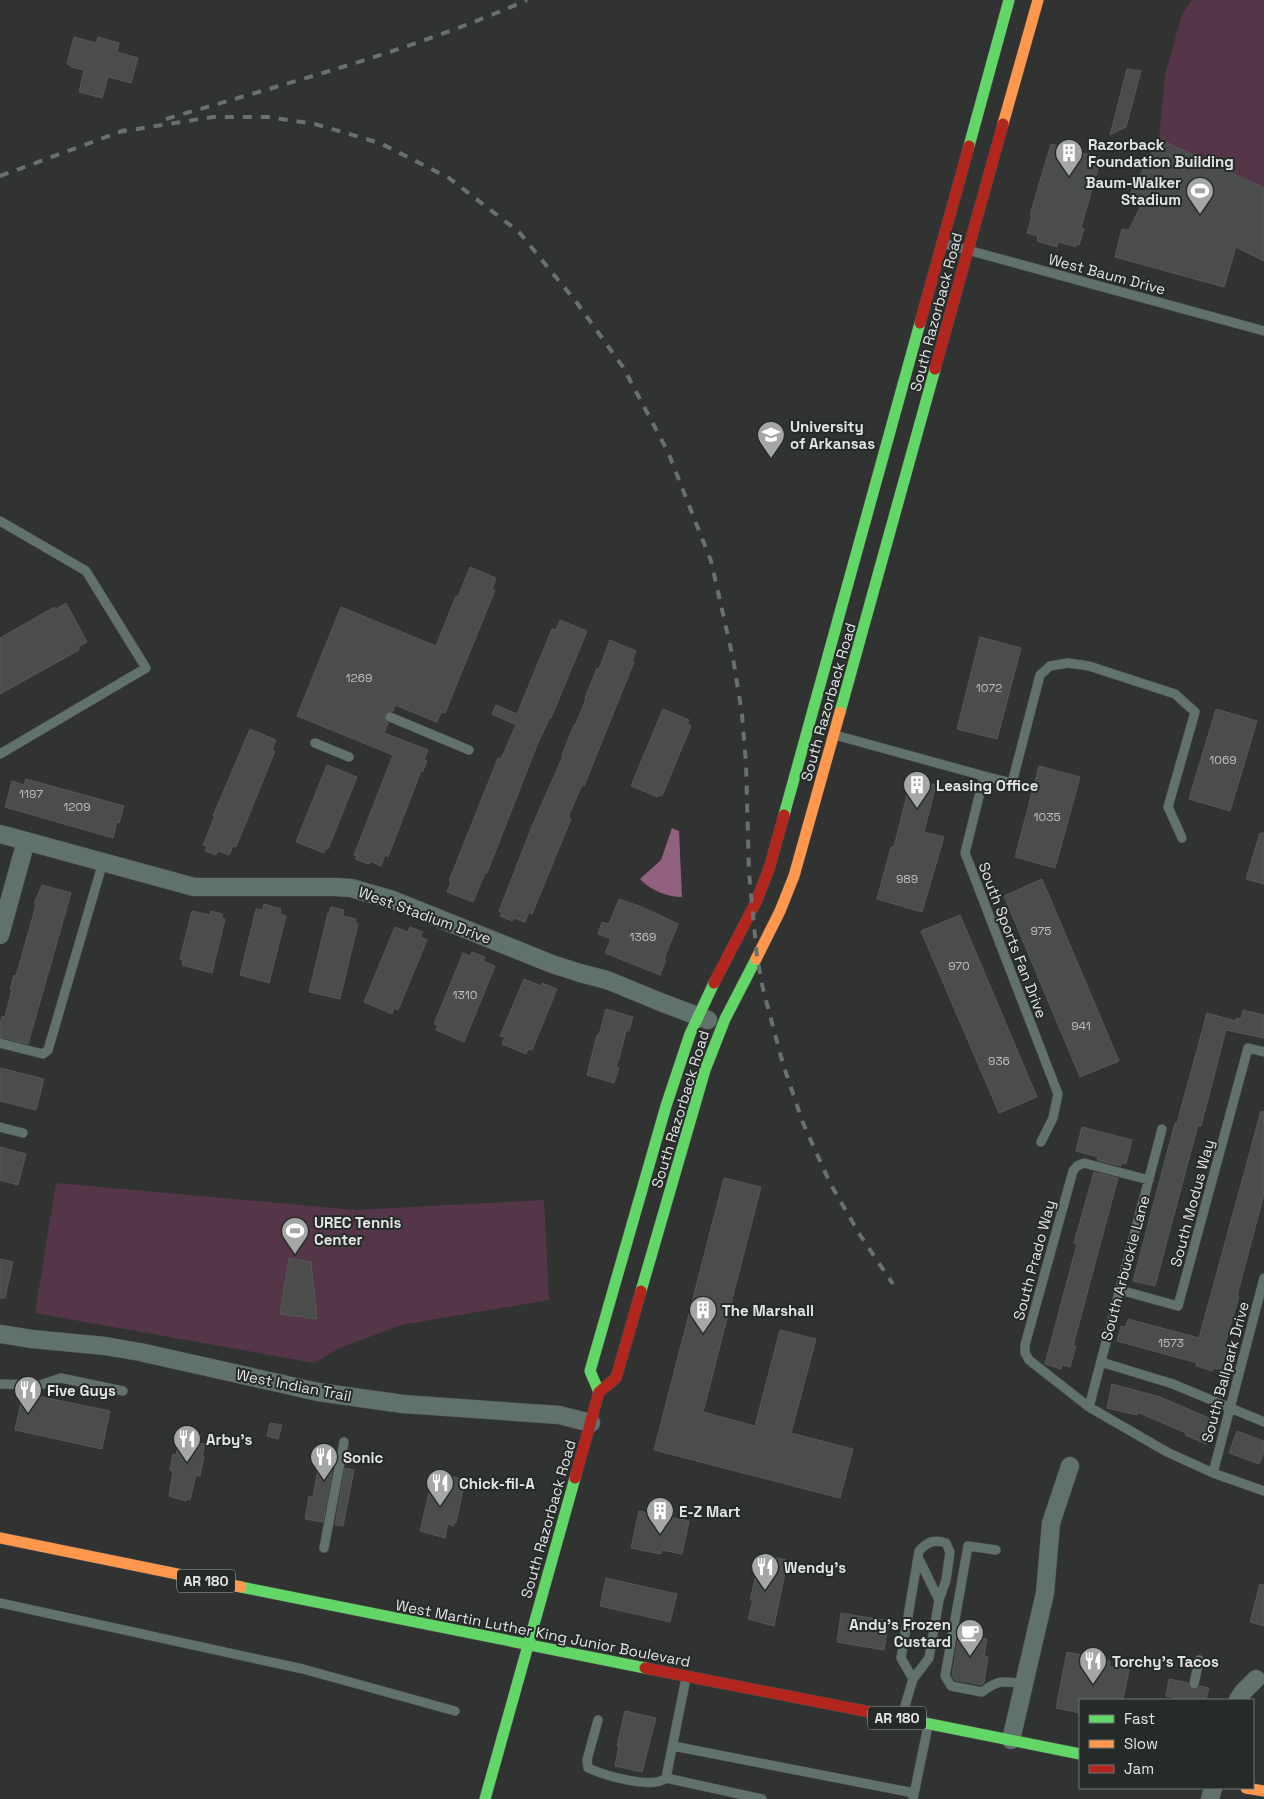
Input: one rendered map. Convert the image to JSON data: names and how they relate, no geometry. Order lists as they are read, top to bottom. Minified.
{"streets":{"main road":["South Razorback Road","AR 180","West Martin Luther King Junior Boulevard"],"street":["West Stadium Drive","West Indian Trail"],"lane":["West Baum Drive","South Sports Fan Drive","South Modus Way","South Prado Way","South Arbuckle Lane","South Ballpark Drive"]},"crossings":[["West Baum Drive","South Razorback Road"],["South Razorback Road","West Stadium Drive"],["South Razorback Road","West Indian Trail"],["South Razorback Road","West Martin Luther King Junior Boulevard"],["South Modus Way","South Arbuckle Lane"],["South Prado Way","South Arbuckle Lane"]],"places":{"building":["Razorback Foundation Building","Leasing Office","The Marshall","E-Z Mart"],"sports":["Baum-Walker Stadium","UREC Tennis Center"],"school or university":["University of Arkansas"],"restaurant":["Five Guys","Arby's","Sonic","Chick-fil-A","Wendy's","Torchy's Tacos"],"cafe":["Andy's Frozen Custard"]},"house_numbers":["1269","1072","1069","1197","1209","1035","989","975","1369","970","1310","941","936","1573"],"legend":["Fast","Slow","Jam"]}
